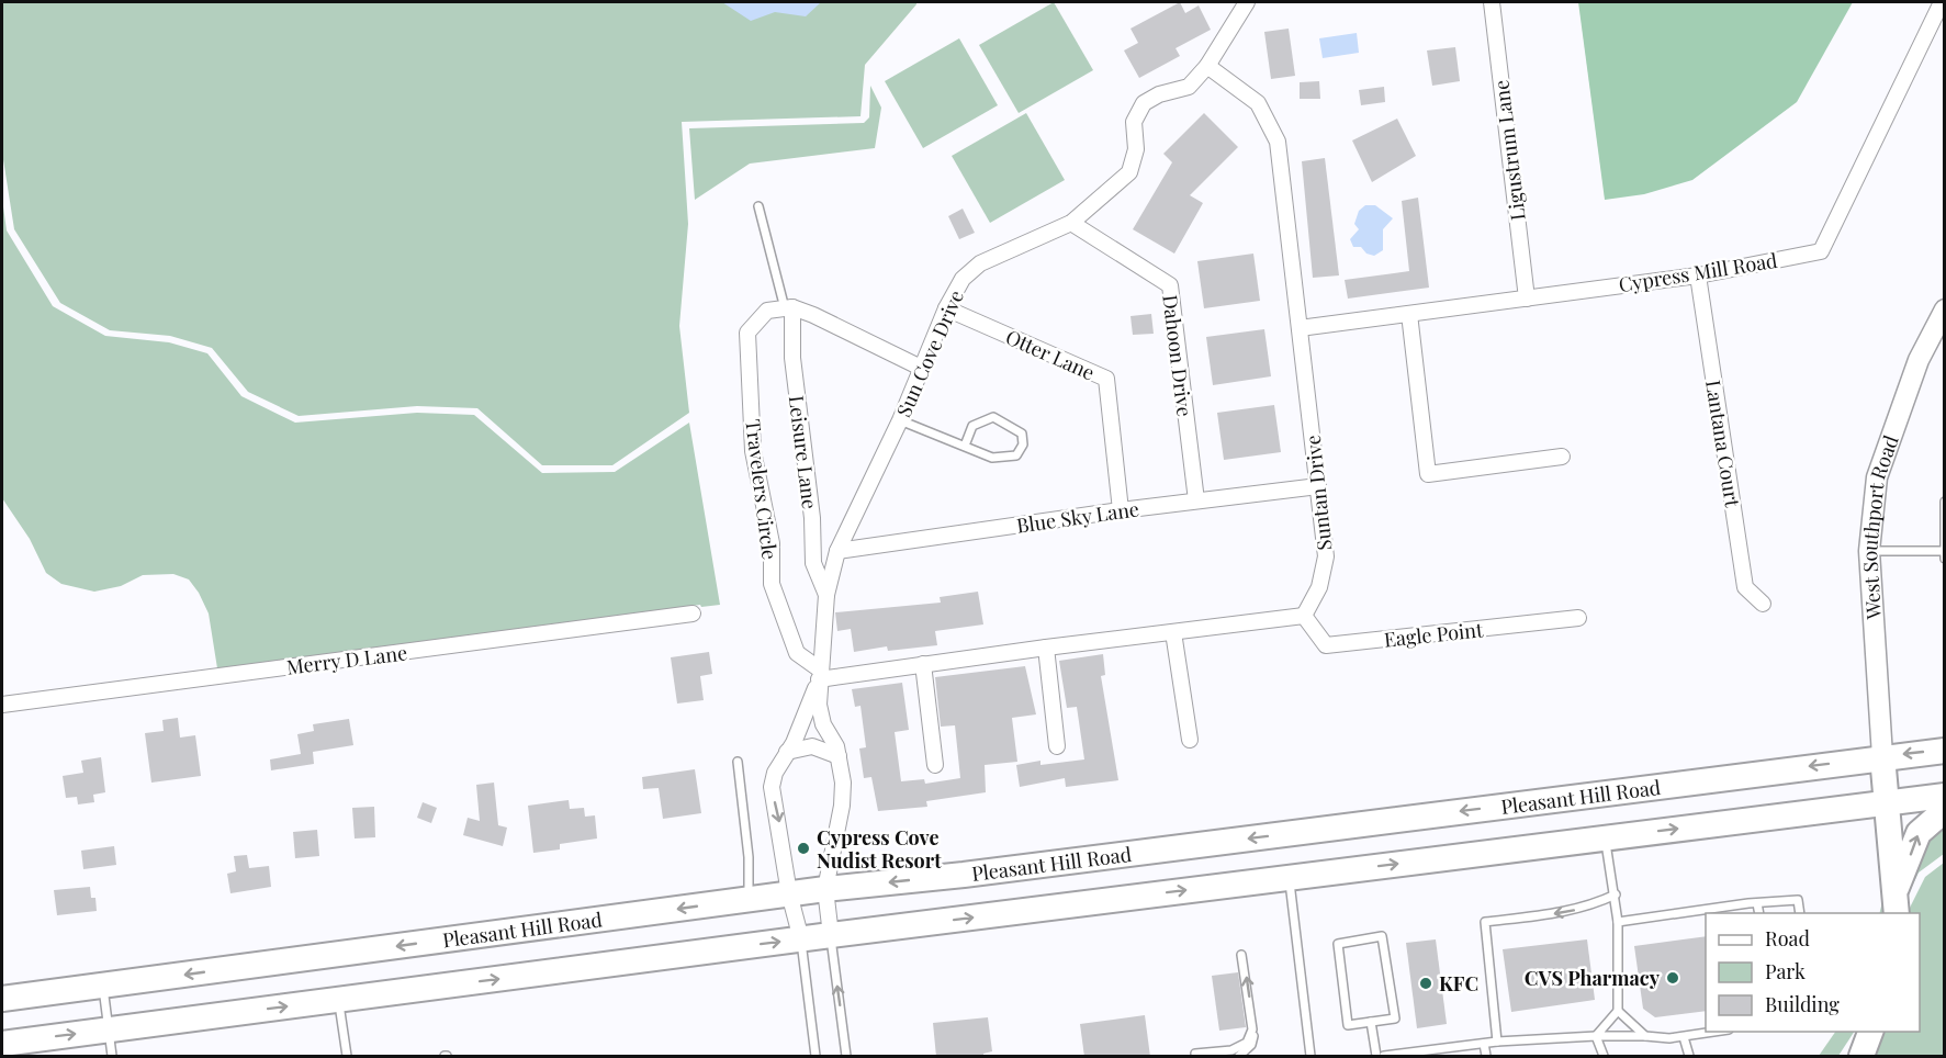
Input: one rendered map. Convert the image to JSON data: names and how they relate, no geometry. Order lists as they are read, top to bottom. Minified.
{"streets":{"main road":["Pleasant Hill Road"],"street":["Ligustrum Lane","Cypress Mill Road","Sun Cove Drive","Otter Lane","Dahoon Drive","Lantana Court","Leisure Lane","Travelers Circle","Suntan Drive","Blue Sky Lane","West Southport Road","Eagle Point","Merry D Lane"]},"crossings":[["Ligustrum Lane","Cypress Mill Road"],["Cypress Mill Road","Lantana Court"],["Cypress Mill Road","Suntan Drive"],["Sun Cove Drive","Otter Lane"],["Sun Cove Drive","Dahoon Drive"],["Sun Cove Drive","Leisure Lane"],["Sun Cove Drive","Travelers Circle"],["Sun Cove Drive","Suntan Drive"],["Sun Cove Drive","Blue Sky Lane"],["Sun Cove Drive","Pleasant Hill Road"],["Otter Lane","Blue Sky Lane"],["Dahoon Drive","Blue Sky Lane"],["Leisure Lane","Travelers Circle"],["Suntan Drive","Blue Sky Lane"],["Suntan Drive","Eagle Point"],["West Southport Road","Pleasant Hill Road"]],"places":["Cypress Cove Nudist Resort","CVS Pharmacy","KFC"],"legend":["Road","Park","Building"]}
